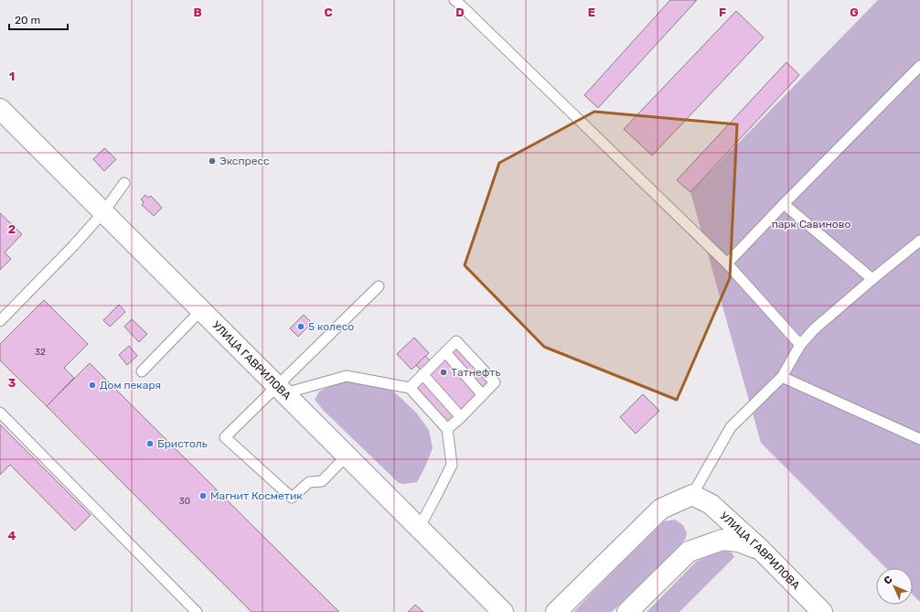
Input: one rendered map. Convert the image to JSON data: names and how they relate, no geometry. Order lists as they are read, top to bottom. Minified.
{"streets":{"street":["УЛИЦА ГАВРИЛОВА"]},"parks":["парк Савиново"],"places":["Экспресс","5 колесо","Татнефть","Дом пекаря","Бристоль","Магнит Косметик"],"house_numbers":["32","30"],"scale_bar":"20 m","north":"top left","grid":{"columns":["B","C","D","E","F","G"],"rows":["1","2","3","4"]}}
